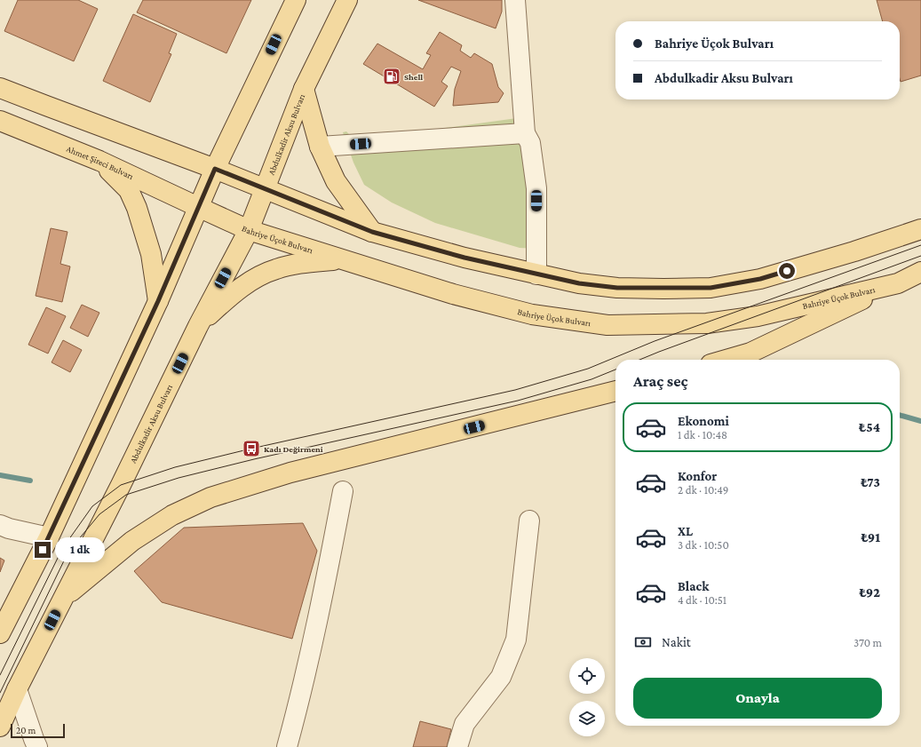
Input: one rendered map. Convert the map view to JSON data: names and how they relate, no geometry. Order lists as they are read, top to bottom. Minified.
{"streets":{"main road":["Abdulkadir Aksu Bulvarı","Ahmet Şireci Bulvarı","Bahriye Üçok Bulvarı"]},"crossings":[["Abdulkadir Aksu Bulvarı","Bahriye Üçok Bulvarı"],["Ahmet Şireci Bulvarı","Bahriye Üçok Bulvarı"]],"places":{"fuel station":["Shell"],"bus stop":["Kadı Değirmeni"]},"scale_bar":"20 m","page":{"banner":["Bahriye Üçok Bulvarı","Abdulkadir Aksu Bulvarı"],"heading":"Araç seç","list":[{"name":"Ekonomi","note":"1 dk · 10:48","value":"₺54"},{"name":"Konfor","note":"2 dk · 10:49","value":"₺73"},{"name":"XL","note":"3 dk · 10:50","value":"₺91"},{"name":"Black","note":"4 dk · 10:51","value":"₺92"}],"bubble":"1 dk","pay":["Nakit","370 m"],"buttons":"Onayla","scale":"20 m"}}
